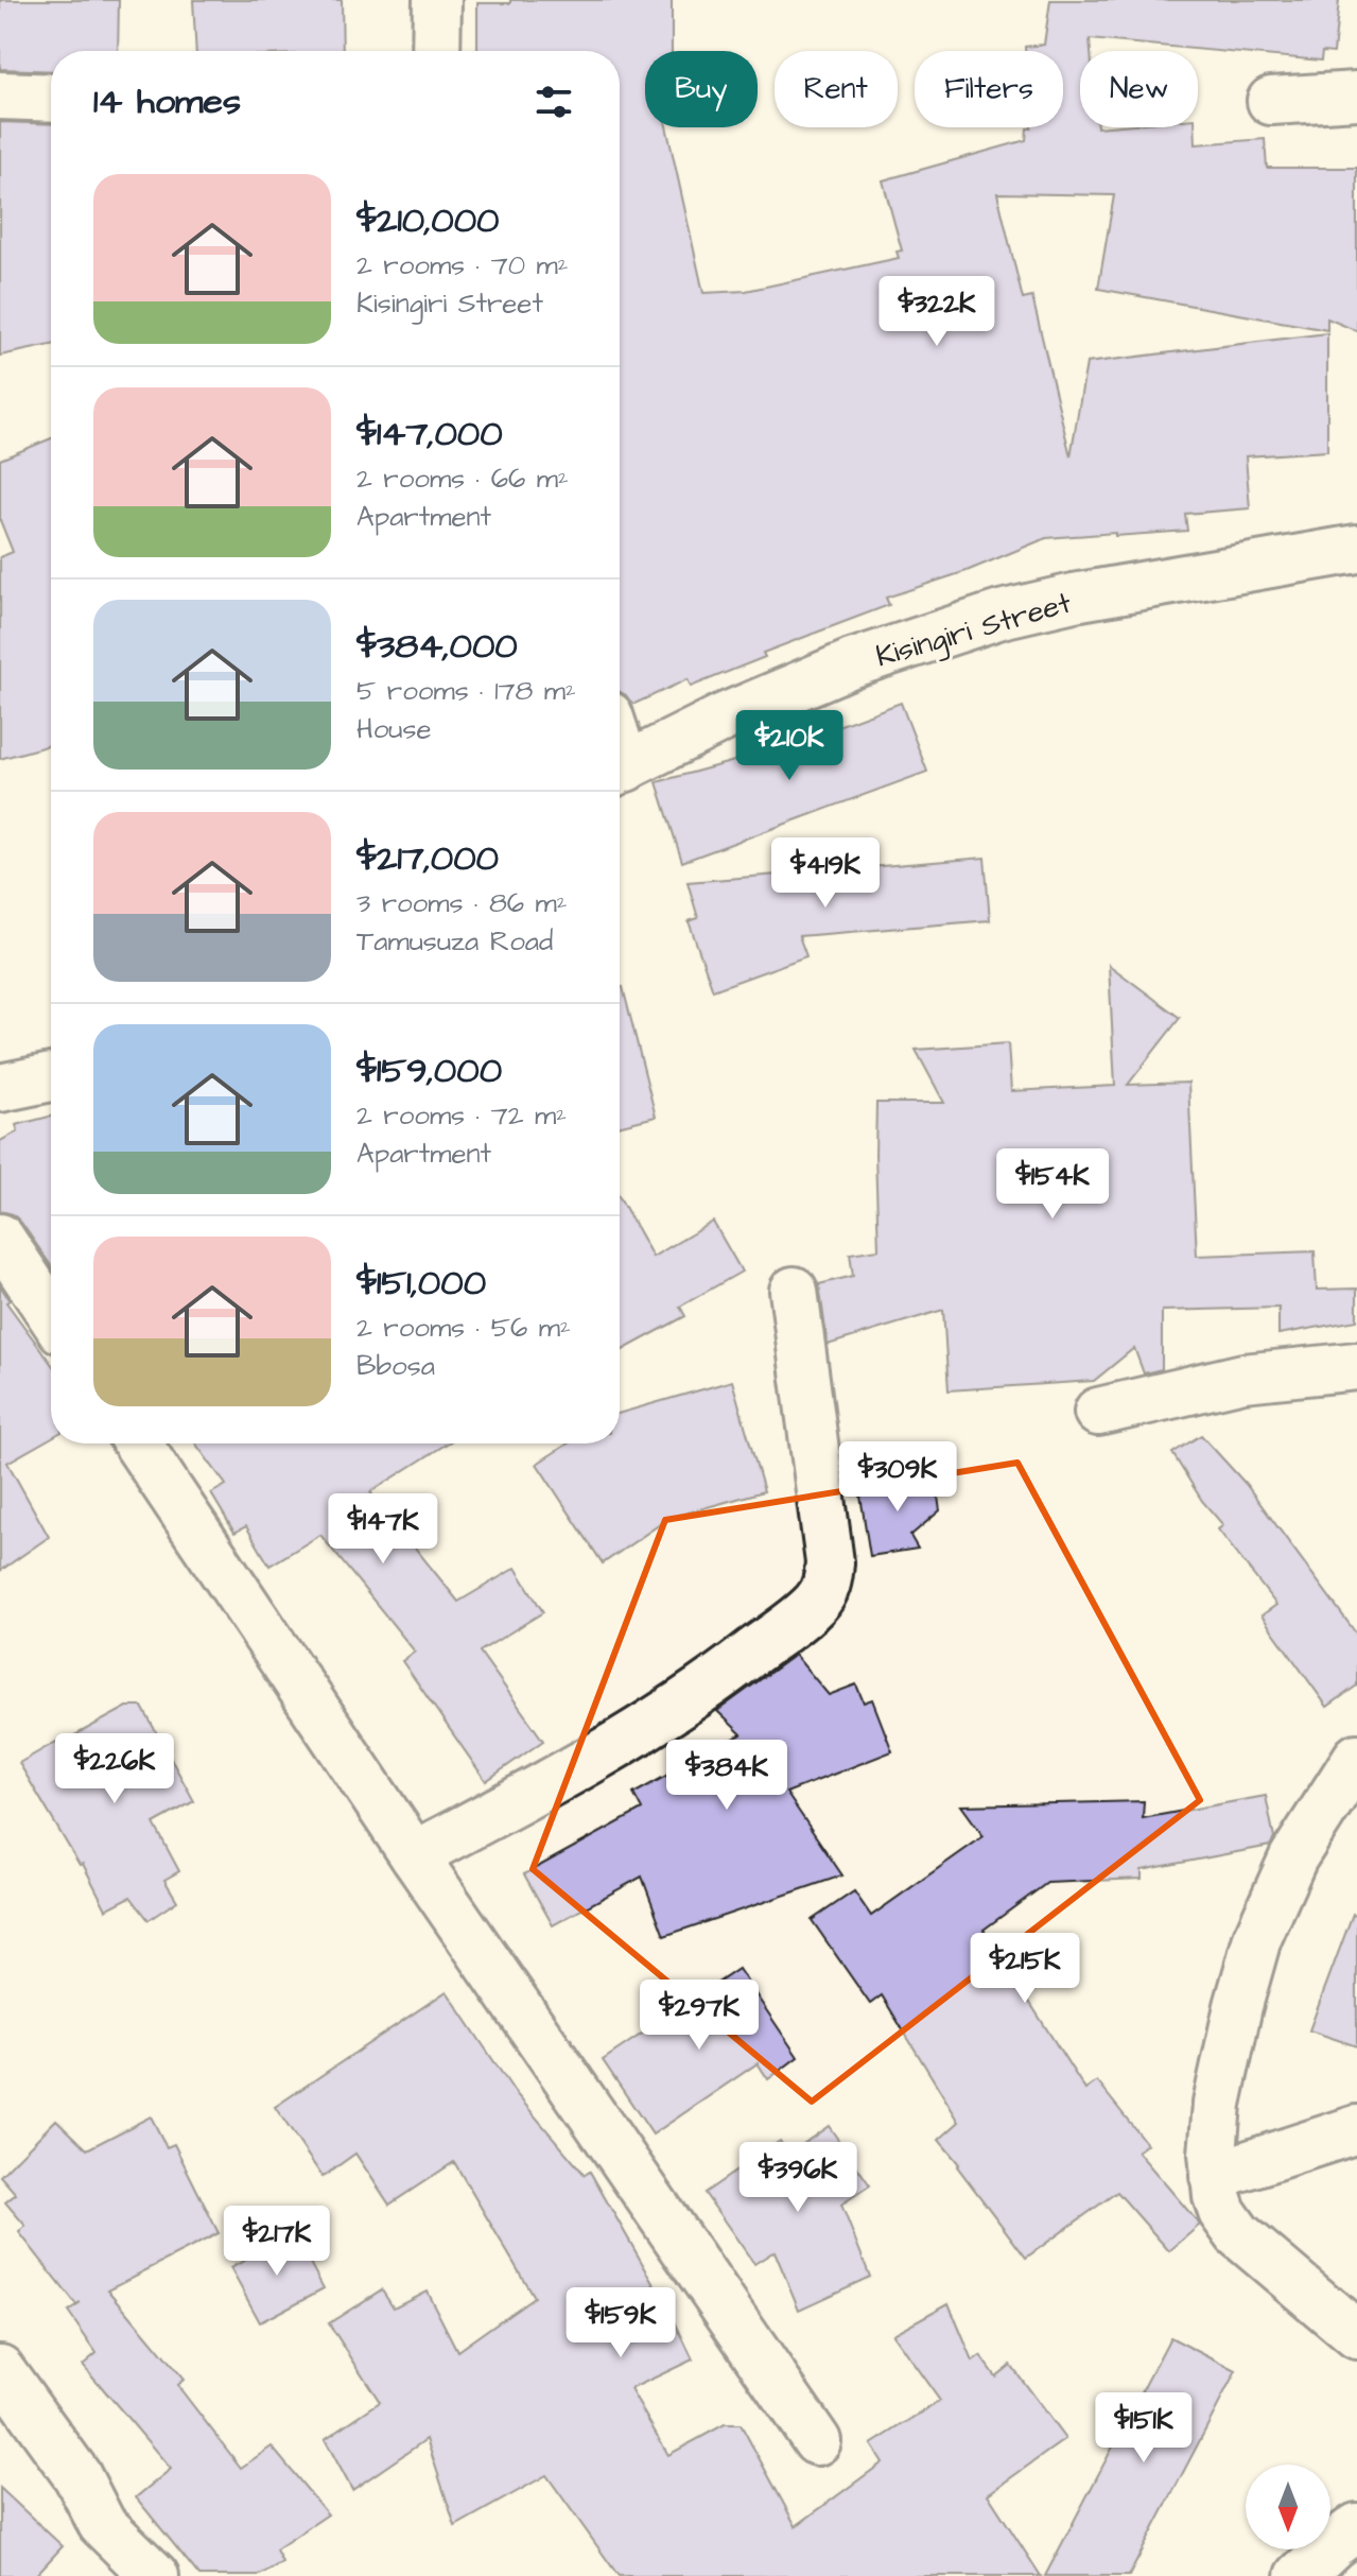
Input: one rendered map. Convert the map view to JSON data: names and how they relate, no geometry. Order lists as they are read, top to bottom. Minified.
{"streets":{"street":["Kisingiri Street"]},"north":"bottom","page":{"chip":["Buy","Rent","Filters","New"],"heading":"14 homes","list":[{"name":"$210,000","note":"2 rooms · 70 m² · Kisingiri Street"},{"name":"$147,000","note":"2 rooms · 66 m² · Apartment"},{"name":"$384,000","note":"5 rooms · 178 m² · House"},{"name":"$217,000","note":"3 rooms · 86 m² · Tamusuza Road"},{"name":"$159,000","note":"2 rooms · 72 m² · Apartment"},{"name":"$151,000","note":"2 rooms · 56 m² · Bbosa"}],"price":["$322K","$210K","$419K","$154K","$309K","$147K","$226K","$384K","$215K","$297K","$396K","$217K","$159K","$151K"]}}
